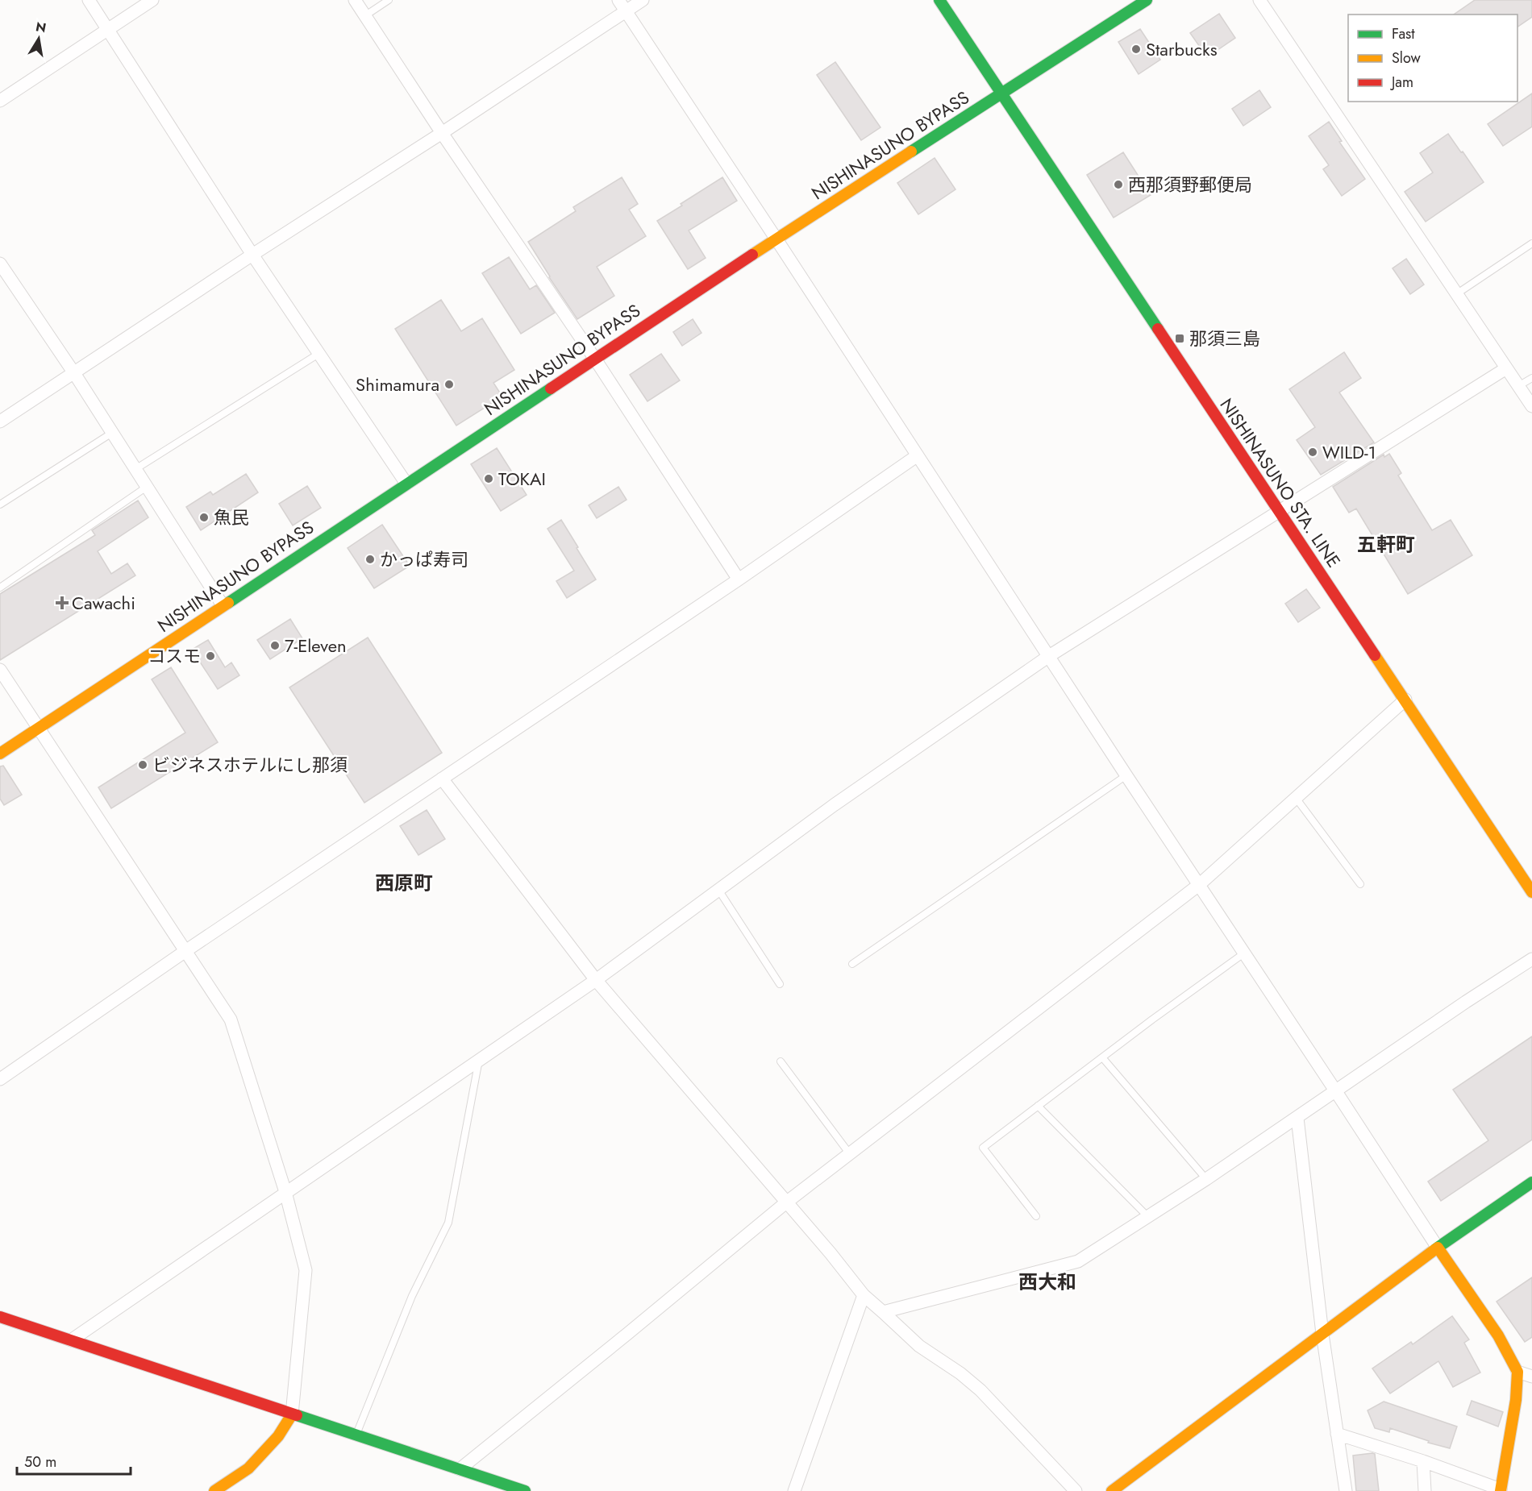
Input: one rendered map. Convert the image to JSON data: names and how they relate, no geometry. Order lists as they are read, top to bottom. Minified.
{"streets":{"main road":["NISHINASUNO BYPASS","NISHINASUNO STA. LINE"]},"crossings":[["NISHINASUNO BYPASS","NISHINASUNO STA. LINE"]],"districts":["五軒町","西原町","西大和"],"places":{"other":["Starbucks","西那須野郵便局","Shimamura","WILD-1","TOKAI","魚民","かっぱ寿司","7-Eleven","コスモ","ビジネスホテルにし那須"],"transit":["那須三島"],"health":["Cawachi"]},"legend":["Fast","Slow","Jam"],"scale_bar":"50 m","north":"top"}
